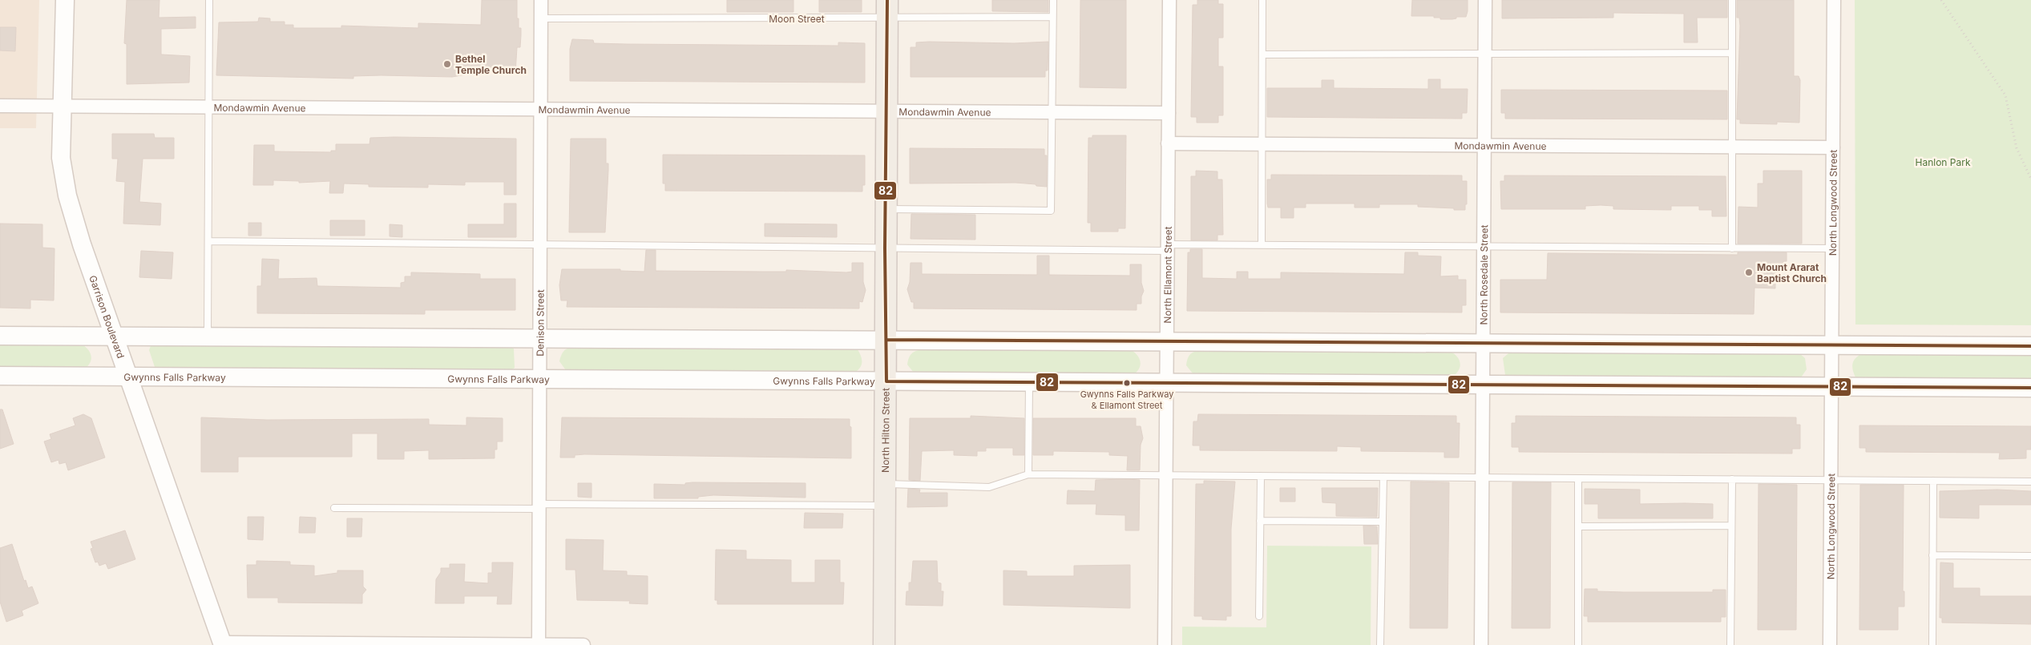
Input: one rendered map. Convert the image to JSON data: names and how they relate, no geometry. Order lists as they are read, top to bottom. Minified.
{"streets":{"main road":["Garrison Boulevard","Gwynns Falls Parkway","North Hilton Street"],"street":["Mondawmin Avenue","North Longwood Street","North Ellamont Street","North Rosedale Street","Denison Street"],"lane":["Moon Street"]},"crossings":[["Moon Street","Denison Street"],["Moon Street","North Hilton Street"],["Mondawmin Avenue","North Longwood Street"],["Mondawmin Avenue","North Ellamont Street"],["Mondawmin Avenue","North Rosedale Street"],["Mondawmin Avenue","Garrison Boulevard"],["Mondawmin Avenue","Denison Street"],["Mondawmin Avenue","North Hilton Street"],["North Longwood Street","Gwynns Falls Parkway"],["North Ellamont Street","Gwynns Falls Parkway"],["North Rosedale Street","Gwynns Falls Parkway"],["Garrison Boulevard","Gwynns Falls Parkway"],["Denison Street","Gwynns Falls Parkway"],["Gwynns Falls Parkway","North Hilton Street"]],"parks":["Hanlon Park"],"places":["Bethel Temple Church","Mount Ararat Baptist Church","Gwynns Falls Parkway & Ellamont Street"],"lines":["transit line 82"]}
